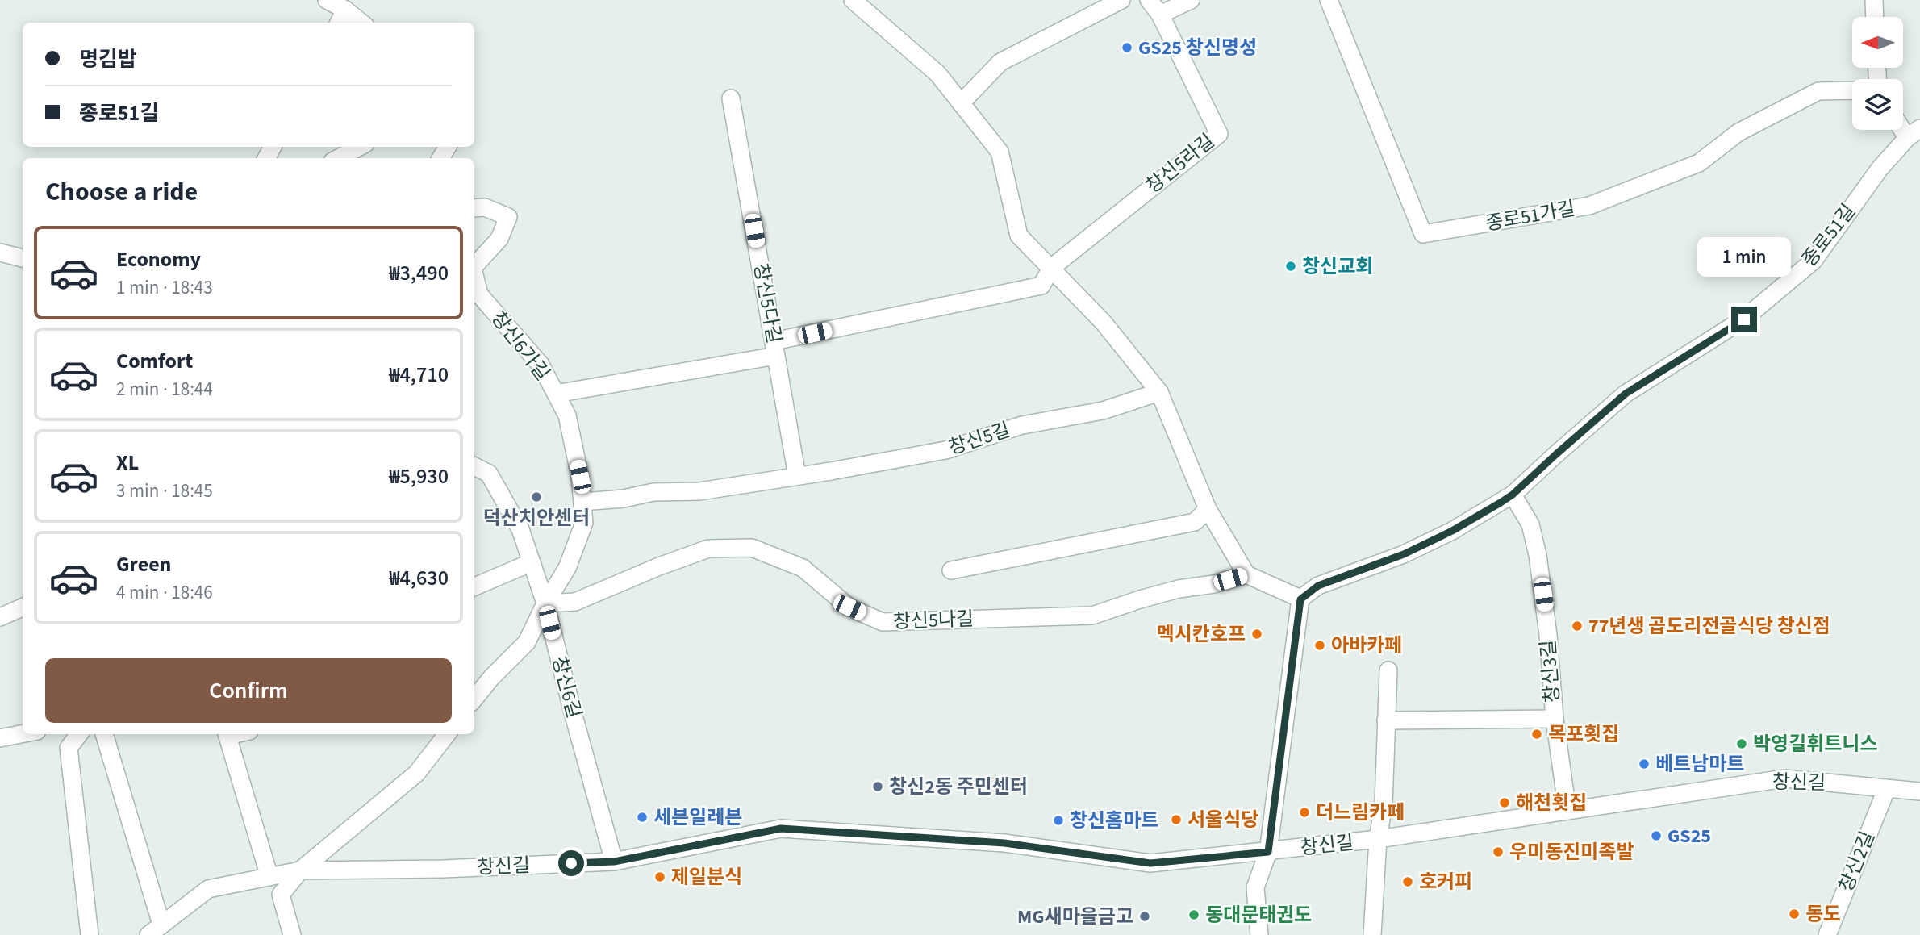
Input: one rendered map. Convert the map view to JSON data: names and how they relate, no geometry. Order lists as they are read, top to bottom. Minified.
{"streets":{"street":["창신5라길","종로51가길","종로51길","창신5다길","창신6가길","창신5길","창신5나길","창신3길","창신6길","창신길","창신2길"]},"crossings":[["종로51길","창신3길"],["창신5다길","창신6가길"],["창신5다길","창신5길"],["창신6가길","창신5나길"],["창신6가길","창신6길"],["창신5나길","창신6길"],["창신3길","창신길"],["창신6길","창신길"],["창신길","창신2길"]],"places":["GS25 창신명성","창신교회","덕산치안센터","77년생 곱도리전골식당 창신점","멕시칸호프","아바카페","목포횟집","박영길휘트니스","베트남마트","창신2동 주민센터","해천횟집","더느림카페","세븐일레븐","서울식당","창신홈마트","GS25","우미동진미족발","제일분식","호커피","동도","동대문태권도","MG새마을금고"],"north":"left","page":{"banner":["명김밥","종로51길"],"heading":"Choose a ride","list":[{"name":"Economy","note":"1 min · 18:43","value":"₩3,490"},{"name":"Comfort","note":"2 min · 18:44","value":"₩4,710"},{"name":"XL","note":"3 min · 18:45","value":"₩5,930"},{"name":"Green","note":"4 min · 18:46","value":"₩4,630"}],"bubble":"1 min","buttons":"Confirm"}}
